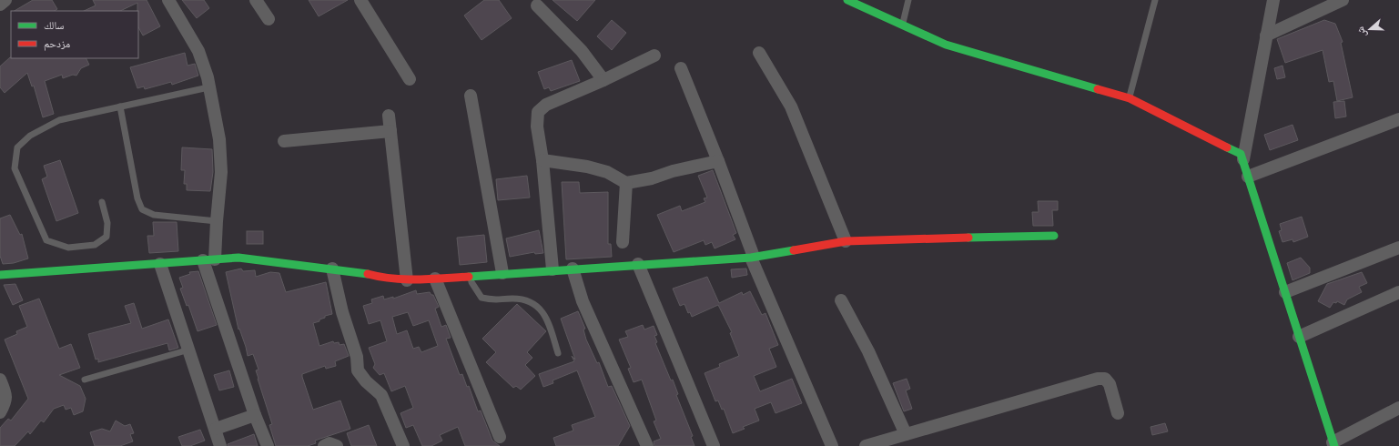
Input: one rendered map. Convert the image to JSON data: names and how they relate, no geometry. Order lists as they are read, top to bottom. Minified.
{"legend":["سالك","مزدحم"],"north":"left"}
